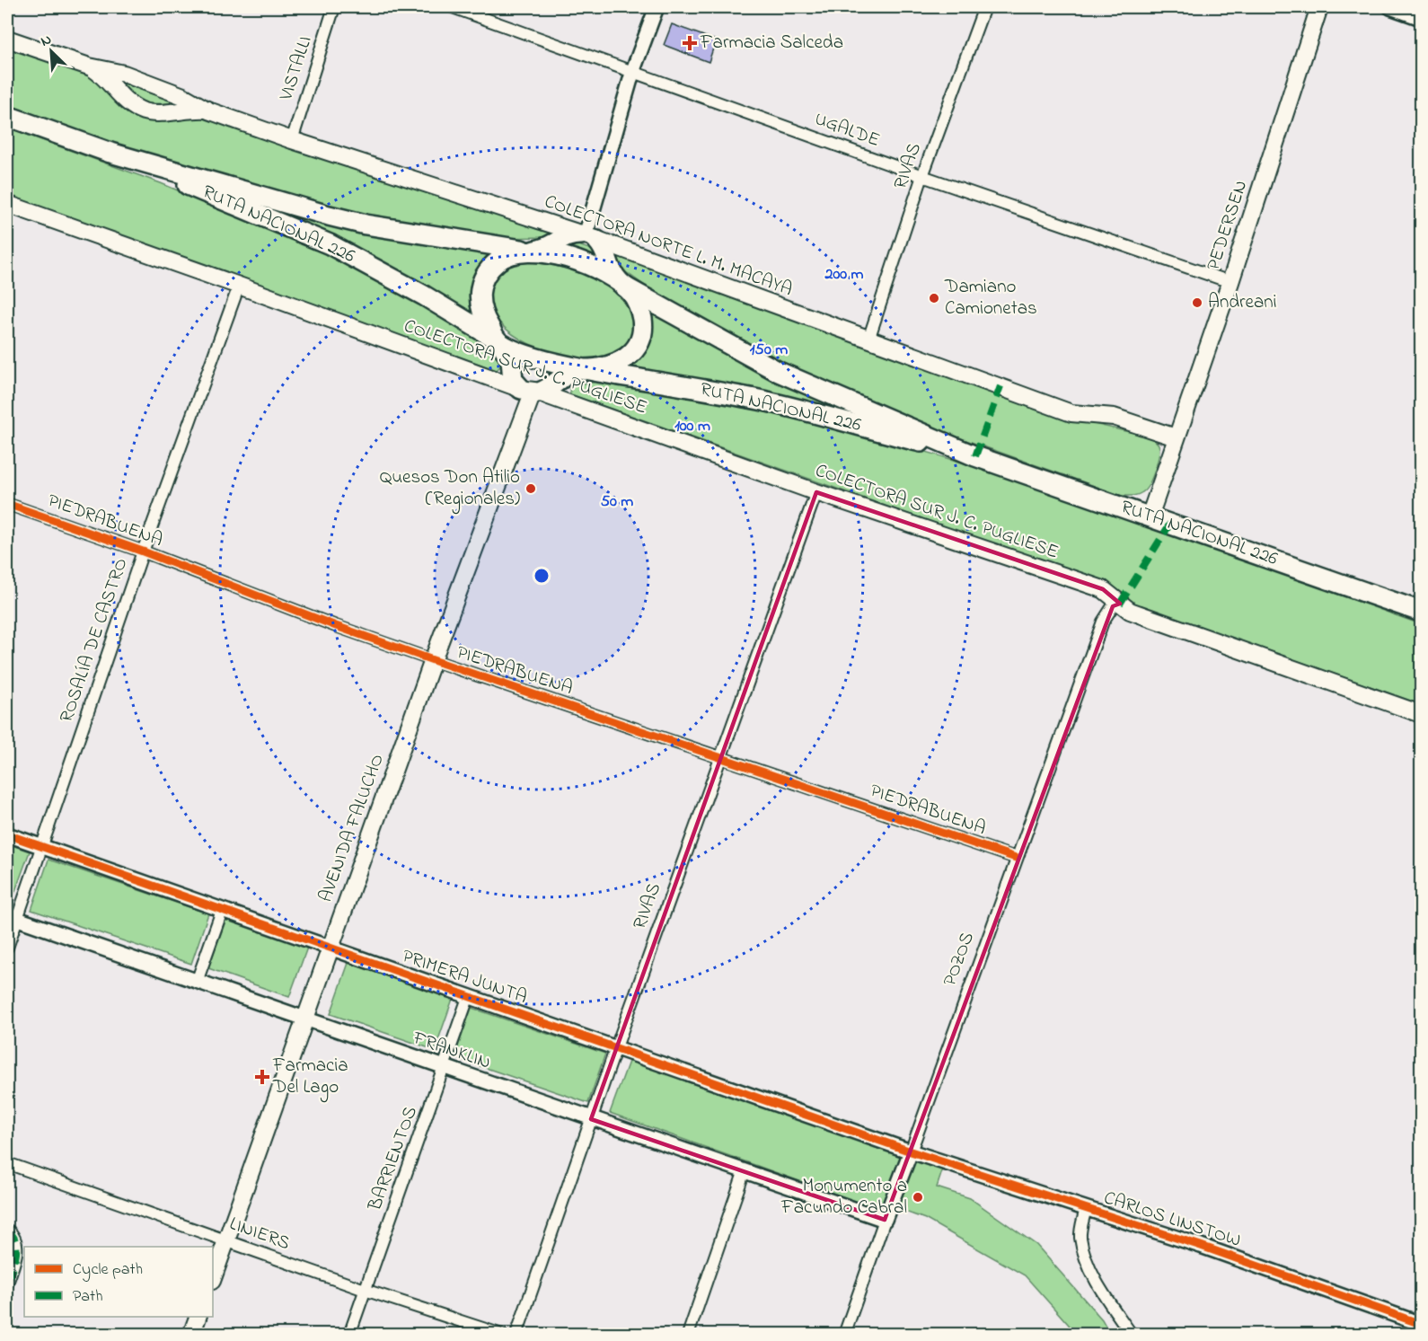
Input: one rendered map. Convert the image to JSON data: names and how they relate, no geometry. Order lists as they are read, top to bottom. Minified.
{"streets":{"highway":["RUTA NACIONAL 226"],"main road":["PEDERSEN","COLECTORA NORTE L. M. MACAYA","COLECTORA SUR J. C. PUGLIESE","AVENIDA FALUCHO"],"street":["VISTALLI","UGALDE","RIVAS","PIEDRABUENA","ROSALÍA DE CASTRO","POZOS","PRIMERA JUNTA","FRANKLIN","BARRIENTOS","CARLOS LINSTOW","LINIERS"]},"crossings":[["VISTALLI","COLECTORA NORTE L. M. MACAYA"],["UGALDE","RIVAS"],["UGALDE","PEDERSEN"],["RIVAS","COLECTORA NORTE L. M. MACAYA"],["RIVAS","COLECTORA SUR J. C. PUGLIESE"],["RIVAS","PIEDRABUENA"],["RIVAS","PRIMERA JUNTA"],["RIVAS","FRANKLIN"],["RUTA NACIONAL 226","PEDERSEN"],["PEDERSEN","COLECTORA NORTE L. M. MACAYA"],["COLECTORA SUR J. C. PUGLIESE","ROSALÍA DE CASTRO"],["COLECTORA SUR J. C. PUGLIESE","AVENIDA FALUCHO"],["COLECTORA SUR J. C. PUGLIESE","POZOS"],["PIEDRABUENA","ROSALÍA DE CASTRO"],["PIEDRABUENA","AVENIDA FALUCHO"],["PIEDRABUENA","POZOS"],["ROSALÍA DE CASTRO","PRIMERA JUNTA"],["ROSALÍA DE CASTRO","FRANKLIN"],["AVENIDA FALUCHO","PRIMERA JUNTA"],["AVENIDA FALUCHO","FRANKLIN"],["AVENIDA FALUCHO","LINIERS"],["POZOS","PRIMERA JUNTA"],["POZOS","FRANKLIN"],["POZOS","CARLOS LINSTOW"],["PRIMERA JUNTA","BARRIENTOS"],["PRIMERA JUNTA","CARLOS LINSTOW"],["FRANKLIN","BARRIENTOS"],["BARRIENTOS","LINIERS"]],"places":{"health":["Farmacia Salceda","Farmacia Del Lago"],"other":["Damiano Camionetas","Andreani","Quesos Don Atilio (Regionales)","Monumento a Facundo Cabral"]},"legend":["Cycle path","Path"],"north":"top left","rings":["200 m","150 m","100 m","50 m"]}
